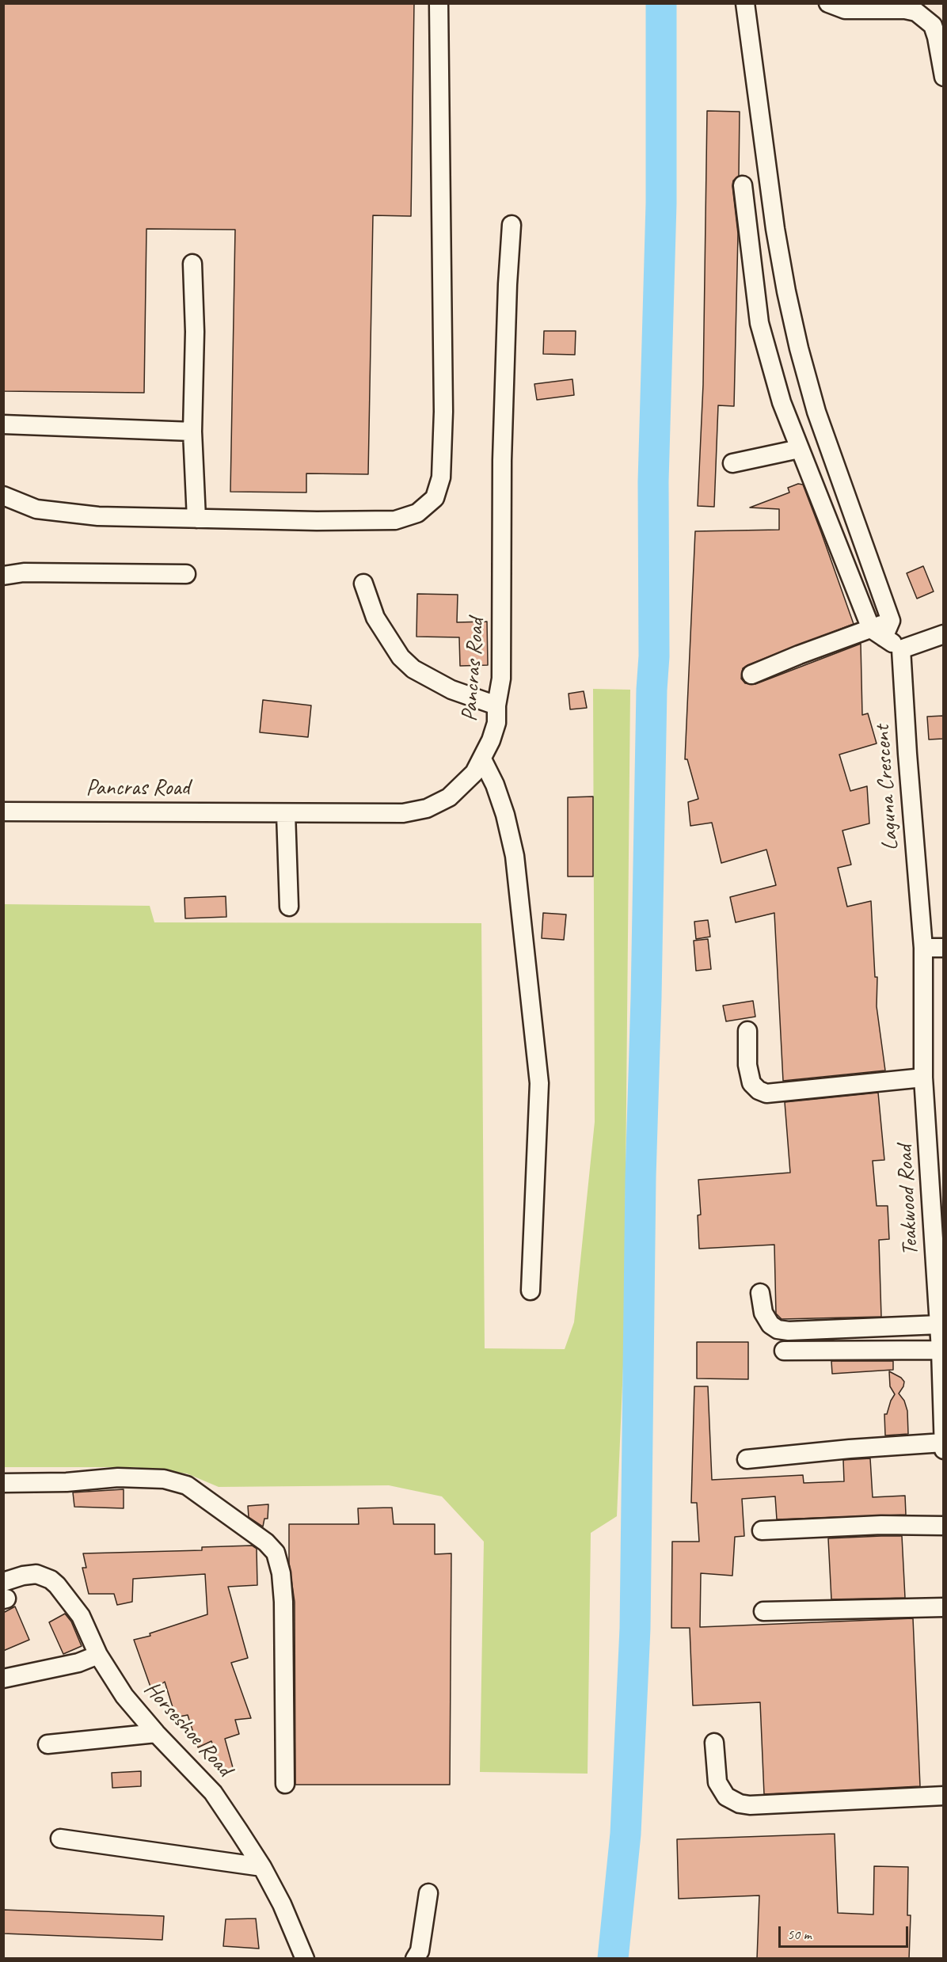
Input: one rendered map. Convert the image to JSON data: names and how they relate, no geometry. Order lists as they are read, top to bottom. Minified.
{"streets":{"street":["Pancras Road","Laguna Crescent","Teakwood Road","Horseshoe Road"]},"crossings":[["Laguna Crescent","Teakwood Road"]],"scale_bar":"50 m"}
